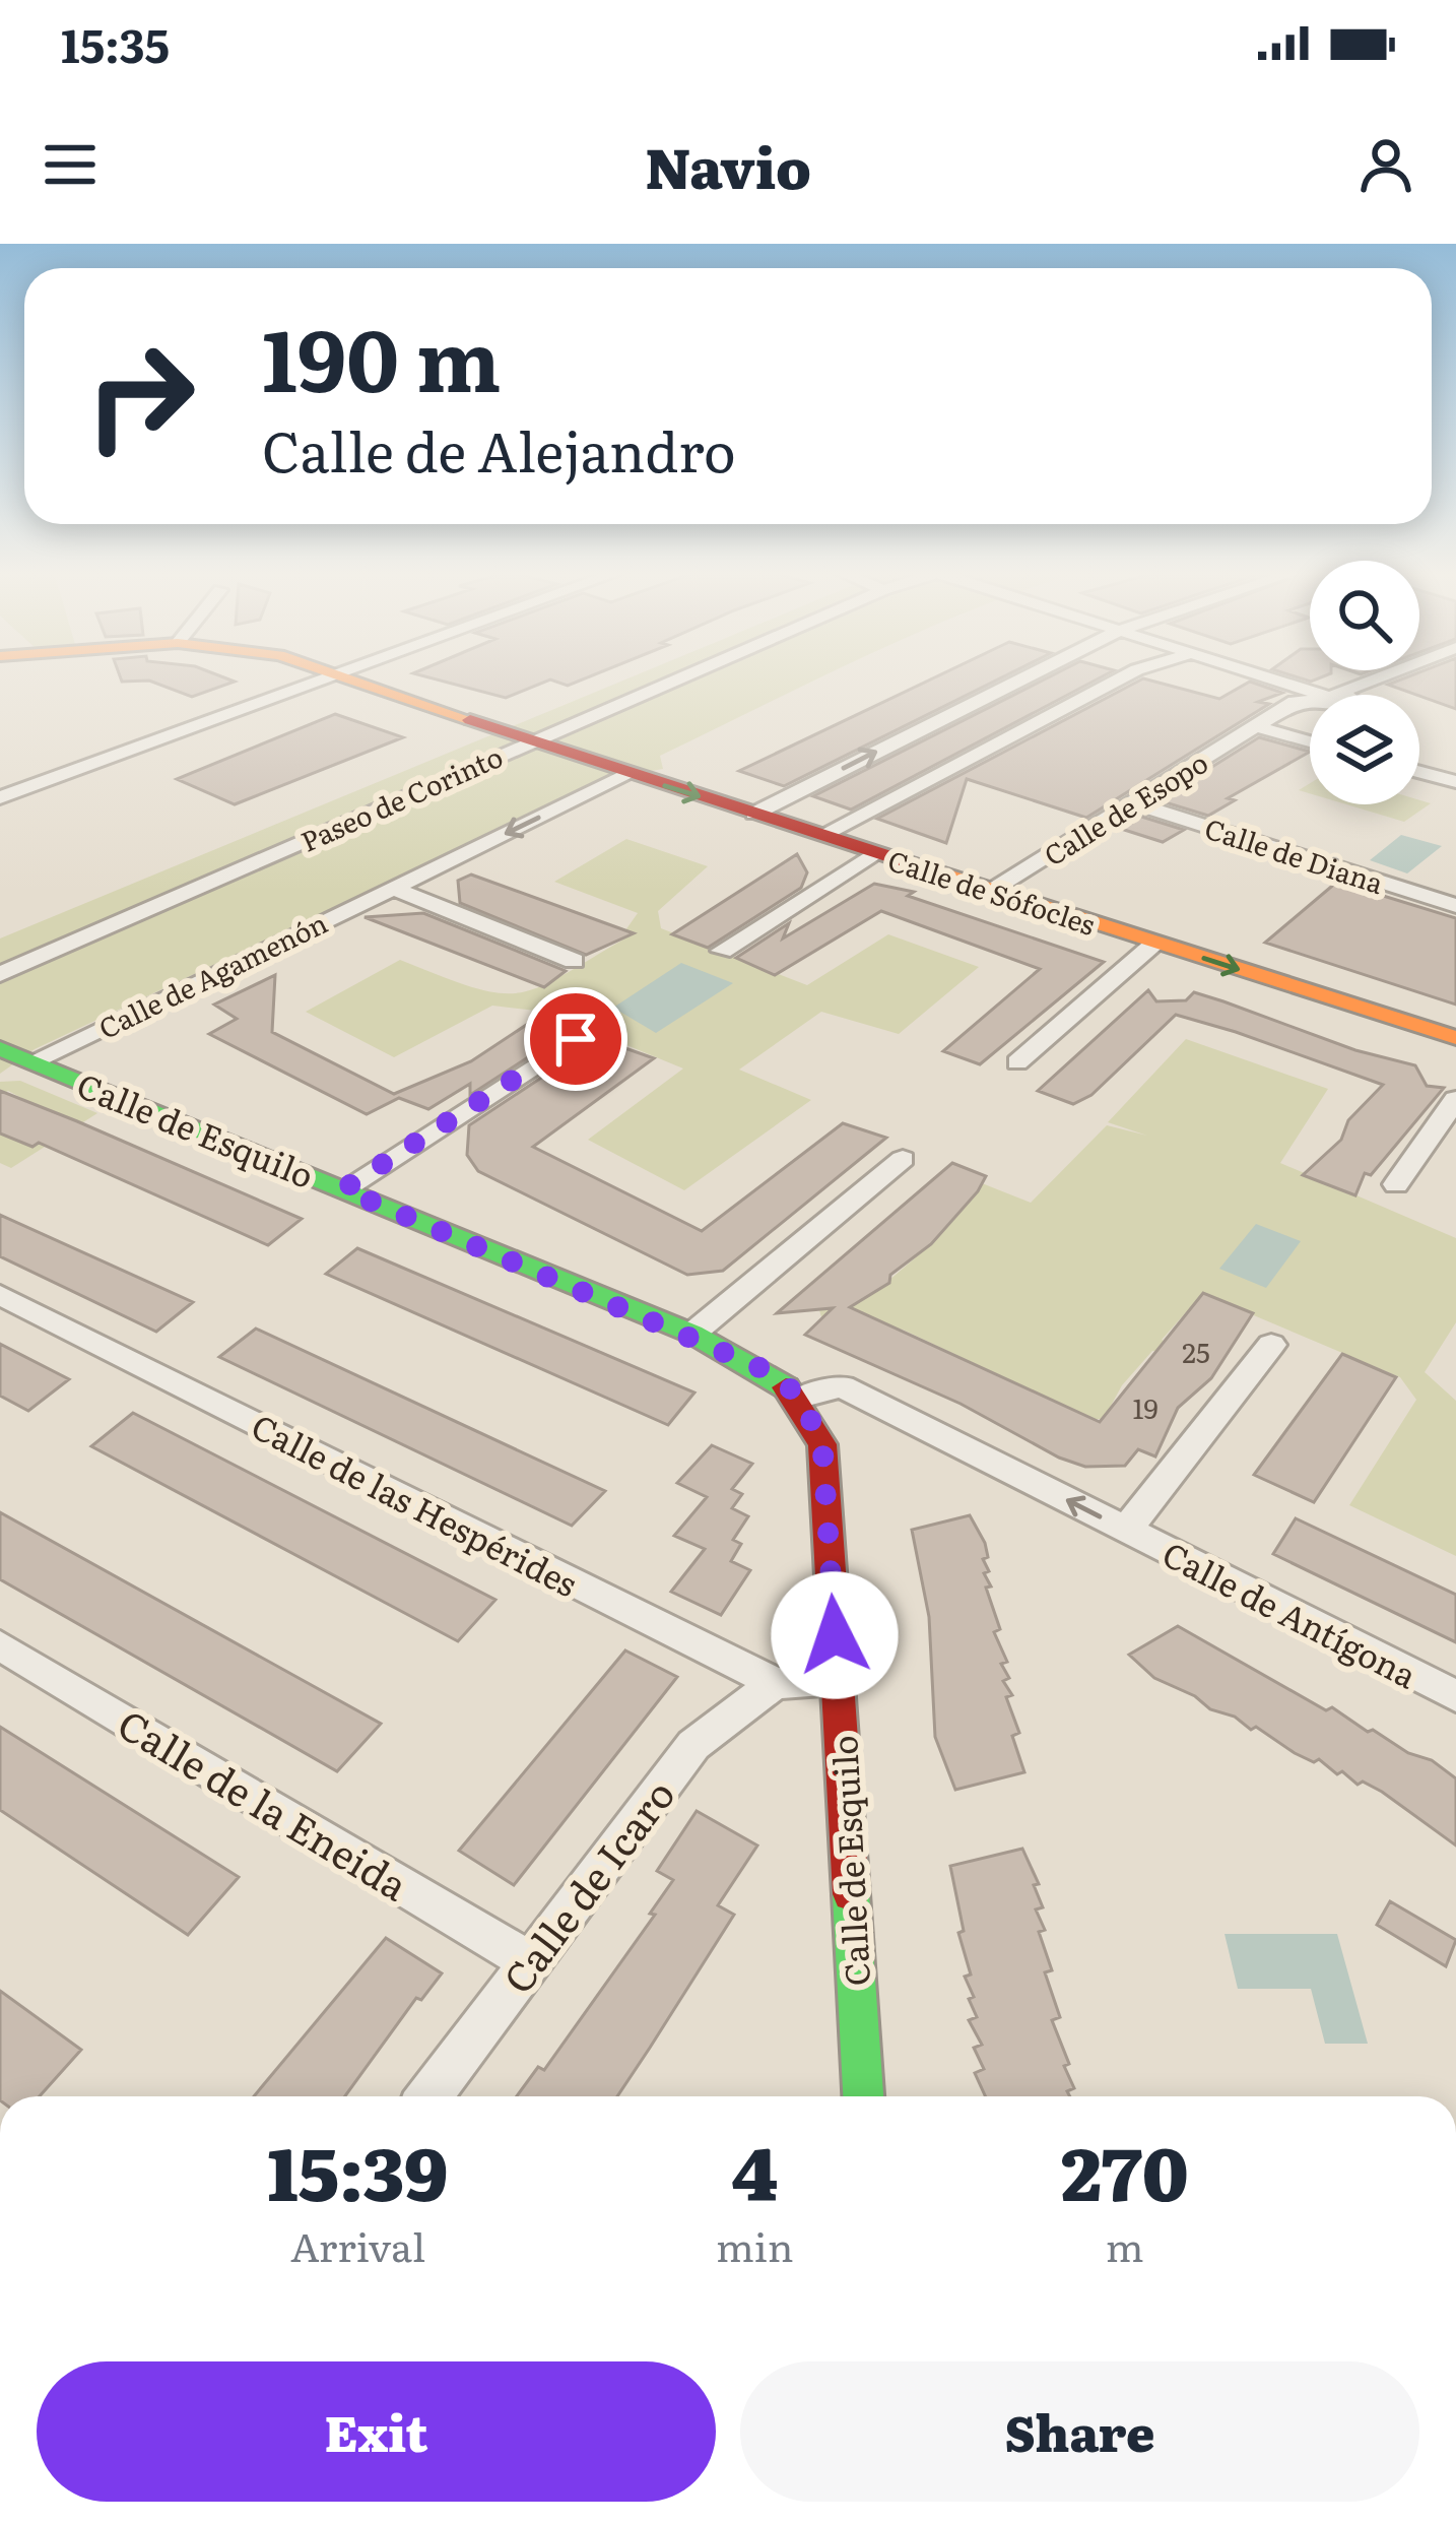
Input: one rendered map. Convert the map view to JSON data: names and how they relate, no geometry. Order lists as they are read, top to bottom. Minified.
{"streets":{"street":["Paseo de Corinto","Calle de Esopo","Calle de Diana","Calle de Sófocles","Calle de Agamenón","Calle de Esquilo","Calle de las Hespérides","Calle de Antígona","Calle de la Eneida","Calle de Icaro"]},"crossings":[["Paseo de Corinto","Calle de Sófocles"],["Calle de Esopo","Calle de Diana"],["Calle de Esopo","Calle de Sófocles"],["Calle de Sófocles","Calle de Agamenón"],["Calle de Agamenón","Calle de Esquilo"],["Calle de Esquilo","Calle de las Hespérides"],["Calle de Esquilo","Calle de Antígona"],["Calle de las Hespérides","Calle de Icaro"],["Calle de la Eneida","Calle de Icaro"]],"one_way":["Calle de Sófocles","Calle de Antígona"],"house_numbers":["25","19"],"page":{"status":"15:35","header":"Navio","turn":["190 m","Calle de Alejandro"],"eta":["15:39","Arrival","4","min","270","m"],"buttons":["Exit","Share"]}}
